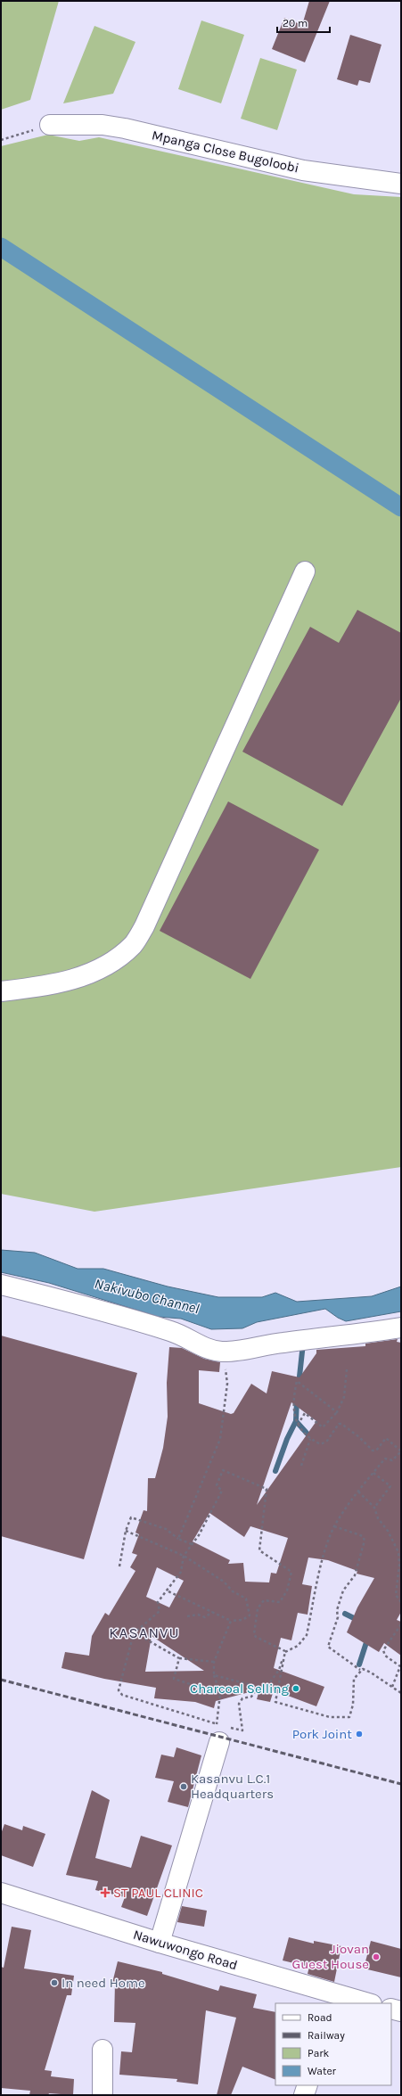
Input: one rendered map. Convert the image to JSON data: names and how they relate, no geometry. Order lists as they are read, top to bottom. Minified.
{"streets":{"street":["Mpanga Close Bugoloobi","Nawuwongo Road"]},"districts":["KASANVU"],"water":["Nakivubo Channel"],"places":{"other":["Charcoal Selling","Pork Joint","Kasanvu L.C.1 Headquarters","Jiovan Guest House","In need Home"],"health":["ST PAUL CLINIC"]},"legend":["Road","Railway","Park","Water"],"scale_bar":"20 m"}
